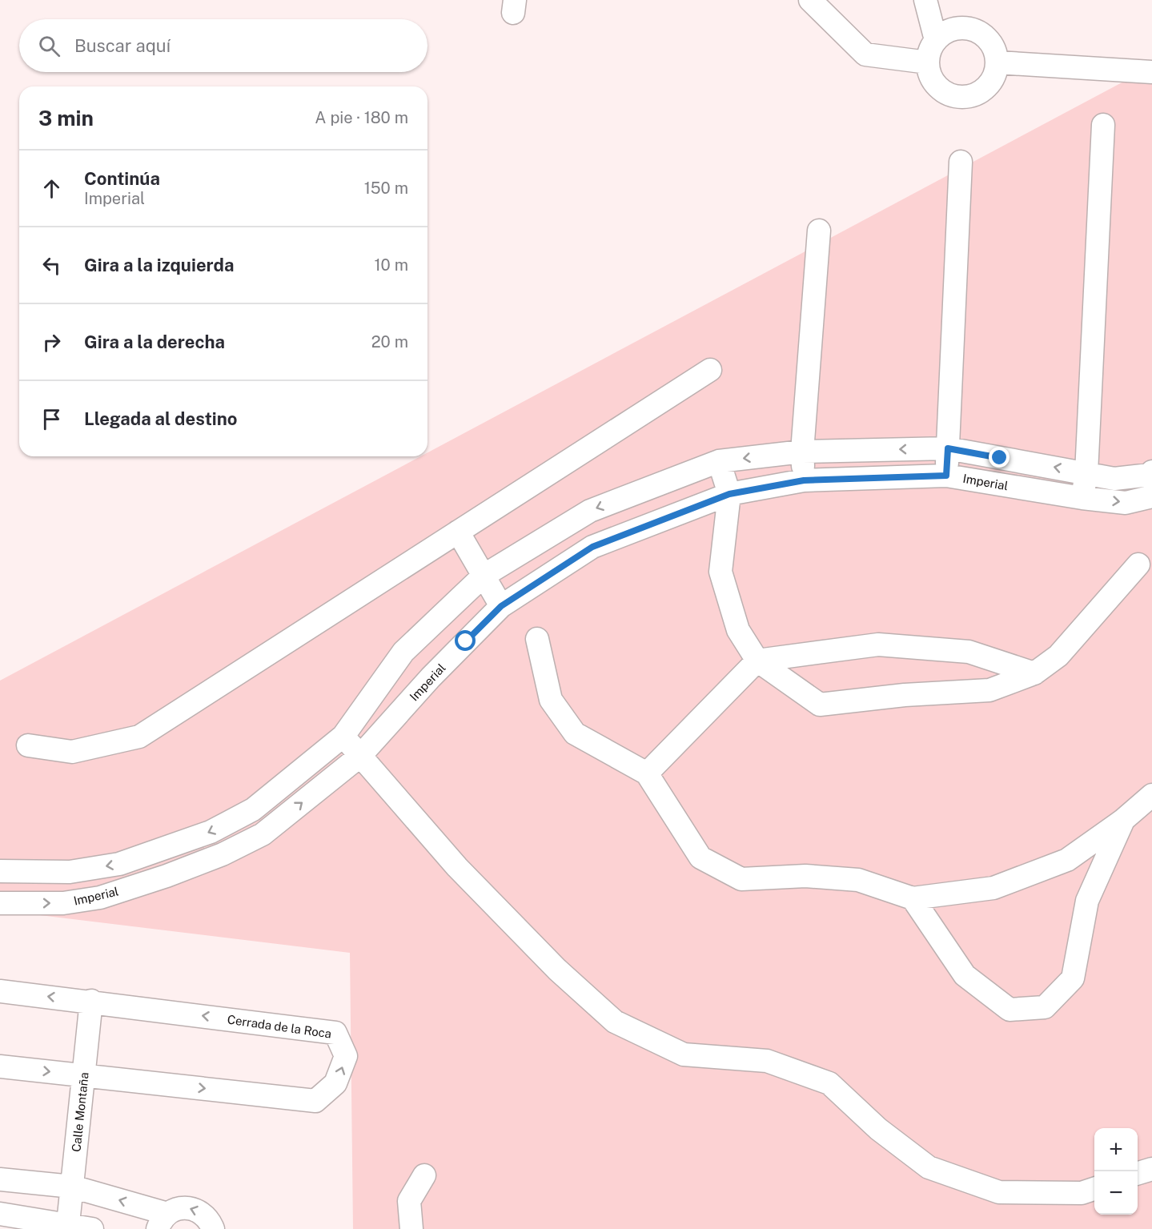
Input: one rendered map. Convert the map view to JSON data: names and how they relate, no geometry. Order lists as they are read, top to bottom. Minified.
{"streets":{"street":["Imperial","Cerrada de la Roca","Calle Montaña"]},"crossings":[["Cerrada de la Roca","Calle Montaña"]],"page":{"search":"Buscar aquí","heading":["3 min","A pie · 180 m"],"list":[["Continúa","Imperial","150 m"],["Gira a la izquierda","10 m"],["Gira a la derecha","20 m"],"Llegada al destino"],"map_buttons":["+","−"]}}
